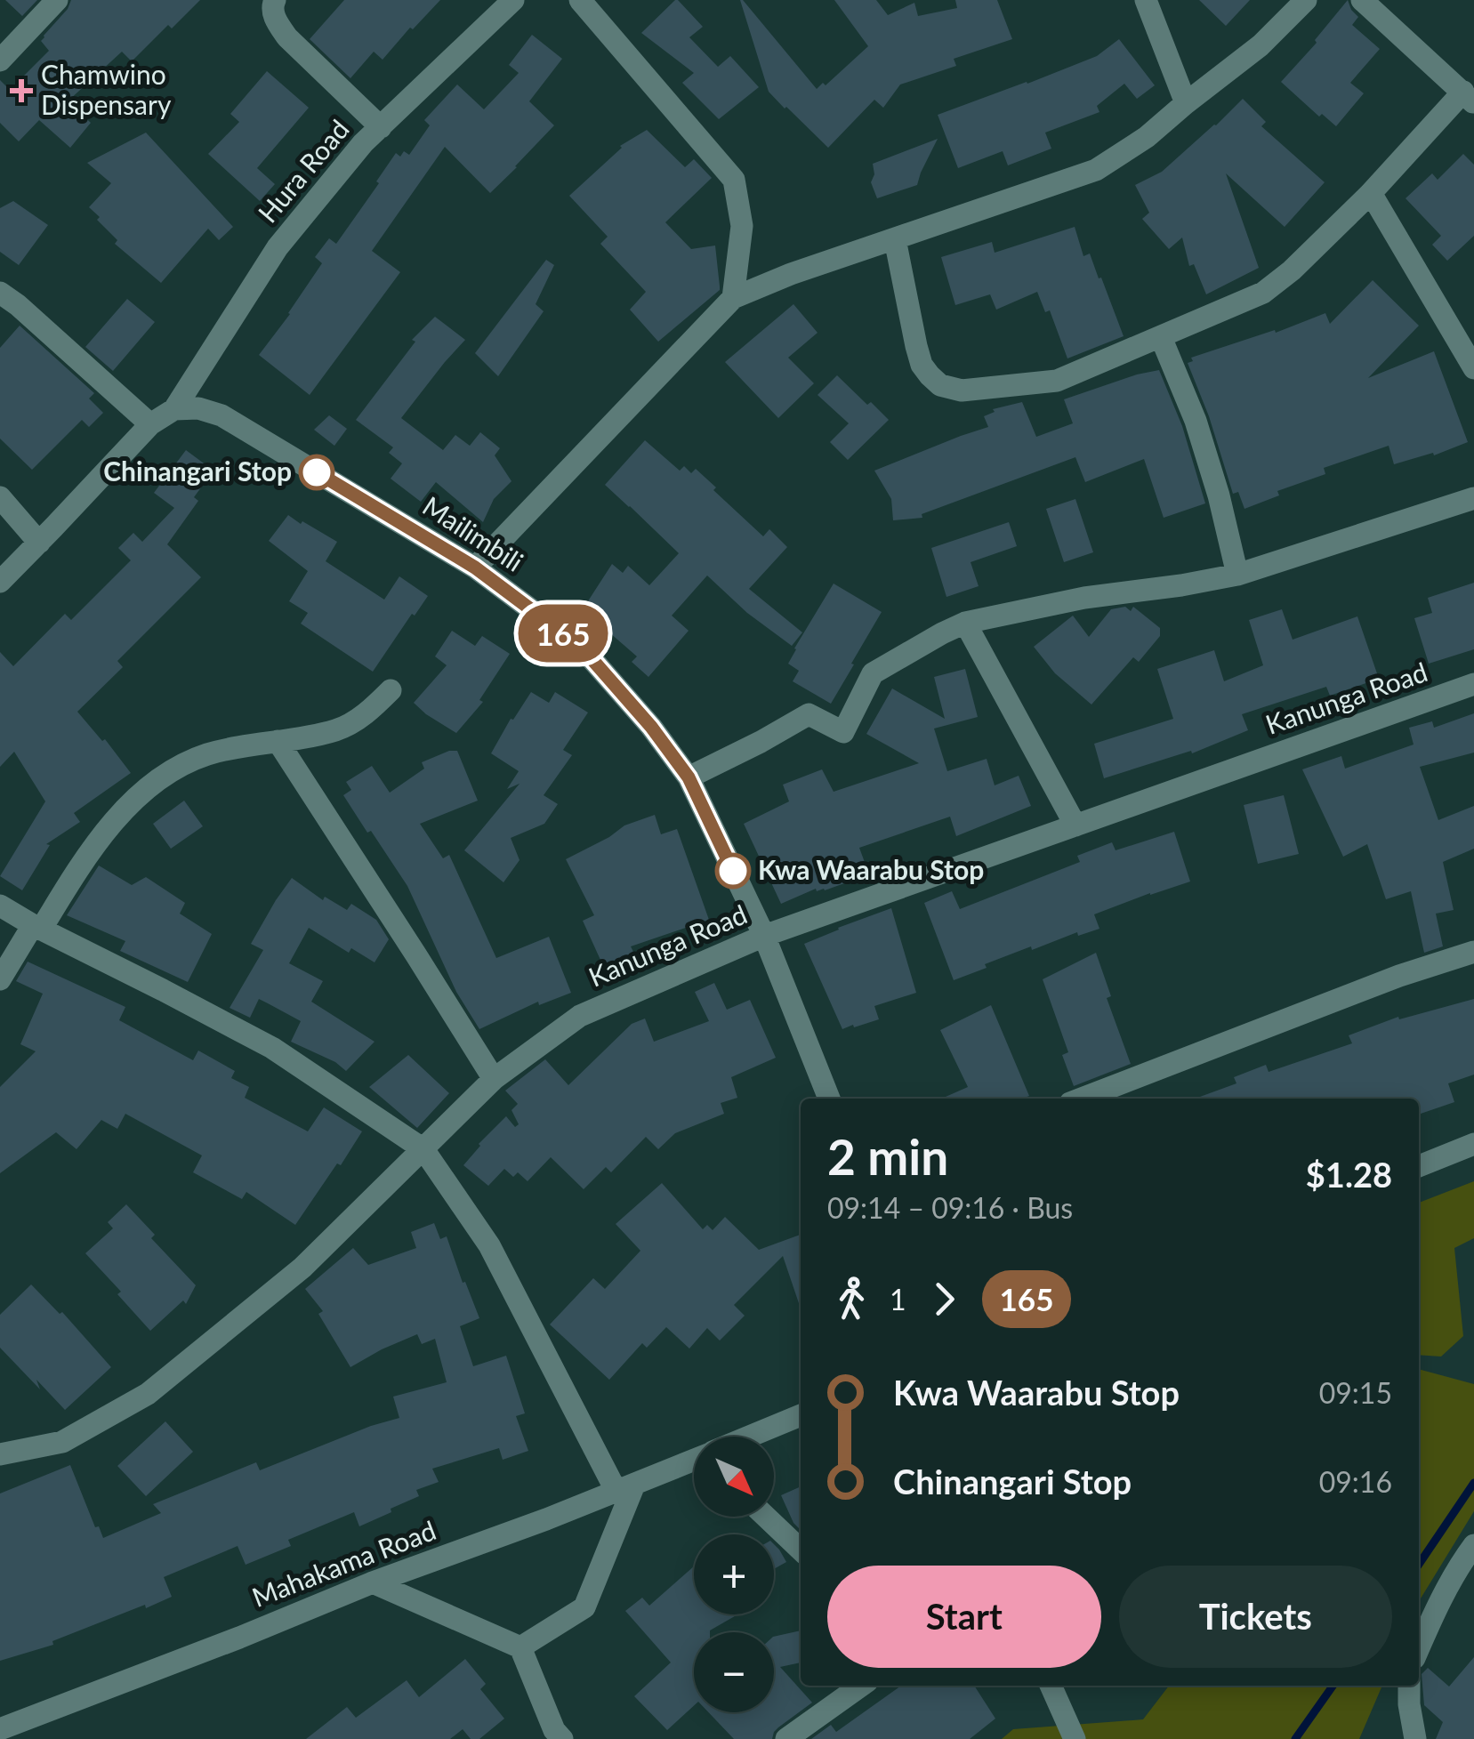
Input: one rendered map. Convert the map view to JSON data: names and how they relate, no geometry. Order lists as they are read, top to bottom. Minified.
{"streets":{"street":["Hura Road","Mailimbili","Kanunga Road","Mahakama Road"]},"crossings":[["Hura Road","Mailimbili"],["Mailimbili","Kanunga Road"]],"places":{"health":["Chamwino Dispensary"],"other":["Chinangari Stop","Kwa Waarabu Stop"]},"lines":["bus line 165"],"north":"bottom right","page":{"on_map":"165","heading":["2 min","09:14 – 09:16 · Bus","$1.28"],"legs":["1","165"],"list":[{"name":"Kwa Waarabu Stop","value":"09:15"},{"name":"Chinangari Stop","value":"09:16"}],"map_buttons":["+","−"],"buttons":["Start","Tickets"]}}
